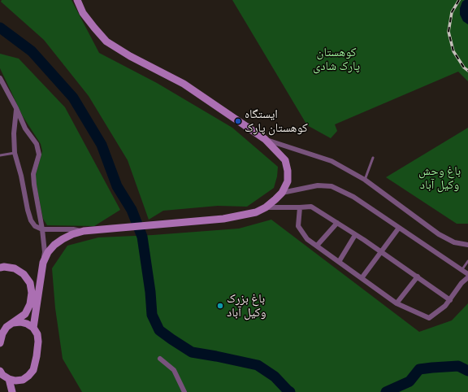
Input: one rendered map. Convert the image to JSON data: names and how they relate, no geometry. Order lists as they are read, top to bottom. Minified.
{"parks":["کوهستان پارک شادی","باغ وحش وکیل آباد"],"places":["ایستگاه کوهستان پارک","باغ بزرک وکیل آباد"]}
